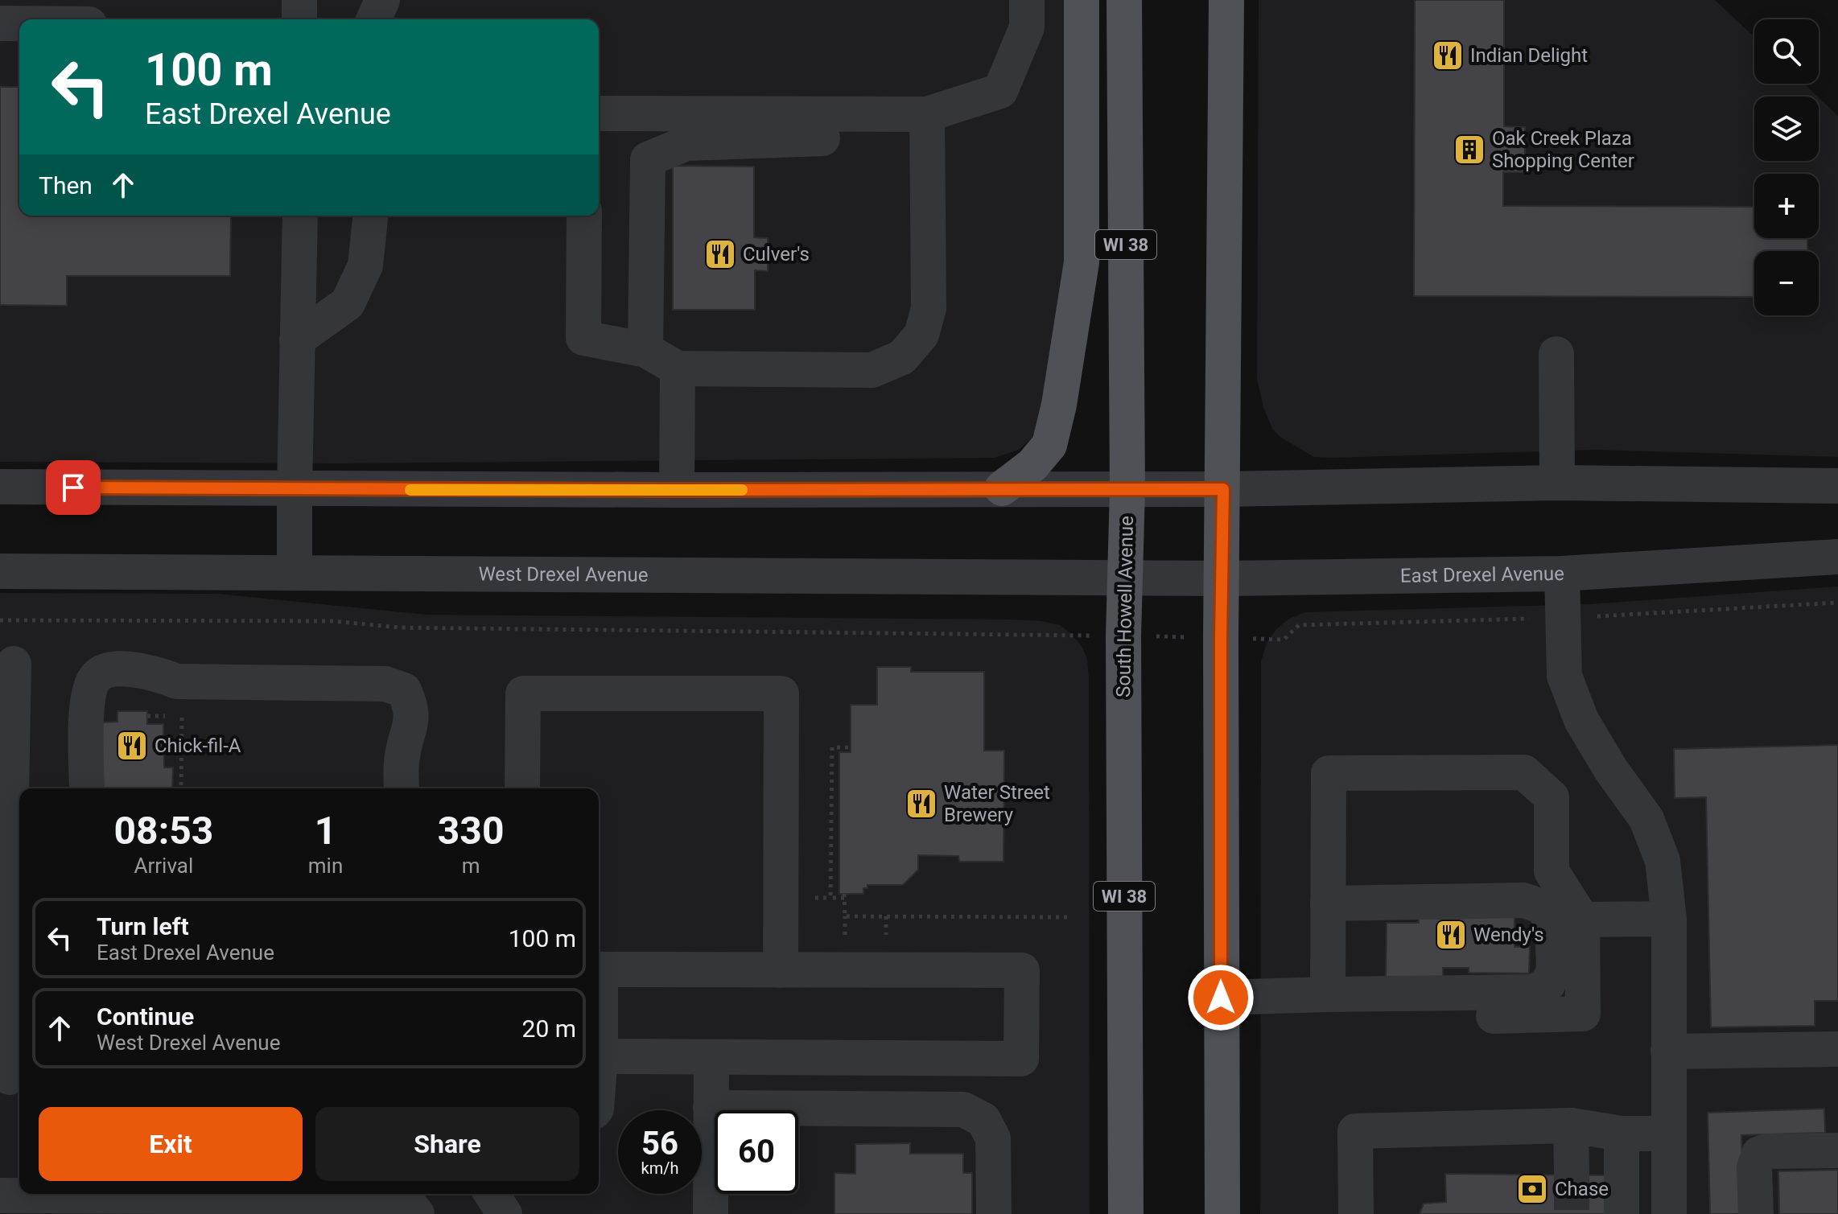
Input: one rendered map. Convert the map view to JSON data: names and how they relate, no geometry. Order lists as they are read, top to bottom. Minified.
{"streets":{"main road":["WI 38","South Howell Avenue"],"street":["West Drexel Avenue","East Drexel Avenue"]},"crossings":[["West Drexel Avenue","East Drexel Avenue"],["West Drexel Avenue","South Howell Avenue"],["East Drexel Avenue","South Howell Avenue"]],"places":{"restaurant":["Indian Delight","Culver's","Chick-fil-A","Water Street Brewery","Wendy's"],"building":["Oak Creek Plaza Shopping Center"],"bank":["Chase"]},"page":{"map_buttons":["+","−"],"turn":["100 m","East Drexel Avenue"],"then":"Then","eta":["08:53","Arrival","1","min","330","m"],"list":[{"name":"Turn left","note":"East Drexel Avenue","value":"100 m"},{"name":"Continue","note":"West Drexel Avenue","value":"20 m"}],"buttons":["Exit","Share"],"speed":"56 km/h","limit":"60"}}
